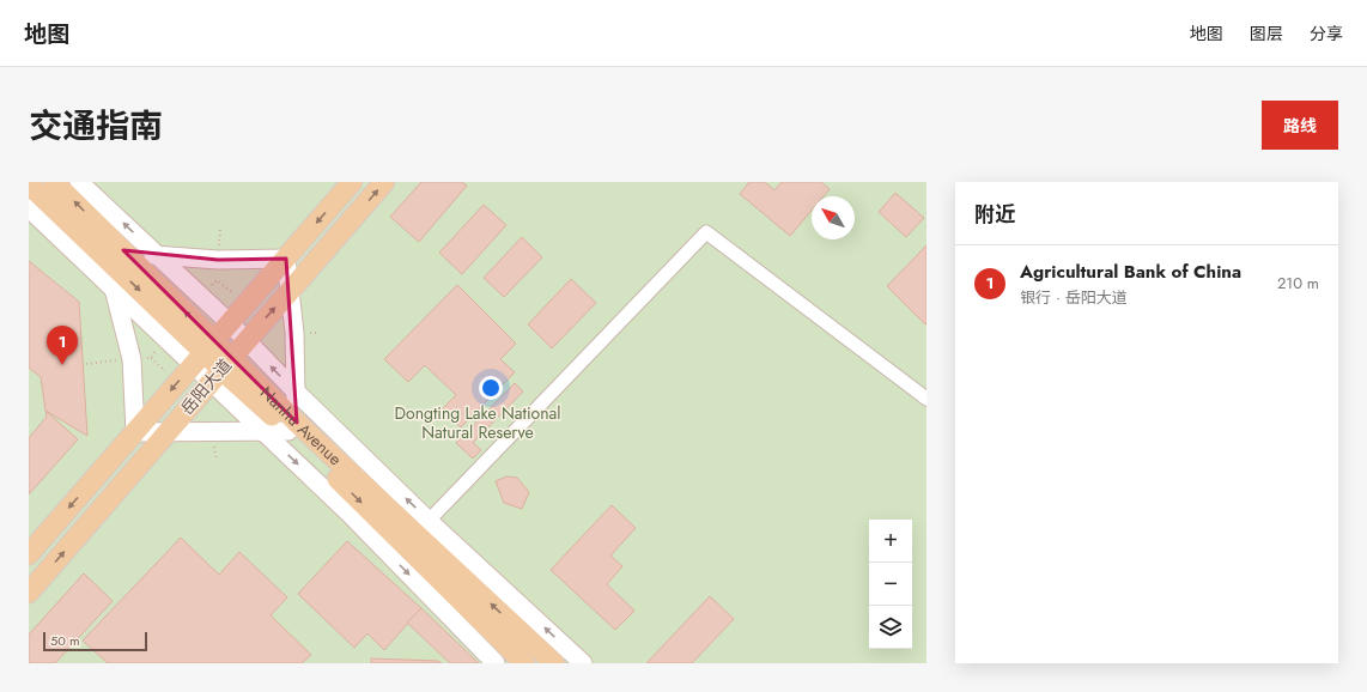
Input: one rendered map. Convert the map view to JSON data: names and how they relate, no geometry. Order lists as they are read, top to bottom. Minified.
{"streets":{"main road":["岳阳大道","Nanhu Avenue"]},"crossings":[["岳阳大道","Nanhu Avenue"]],"parks":["Dongting Lake National Natural Reserve"],"scale_bar":"50 m","north":"top left","page":{"header":"地图","nav":["地图","图层","分享"],"title":"交通指南","buttons":"路线","heading":"附近","list":[{"mark":"1","name":"Agricultural Bank of China","note":"银行 · 岳阳大道","value":"210 m"}],"pins":"1","map_buttons":["+","−"],"scale":"50 m"}}
